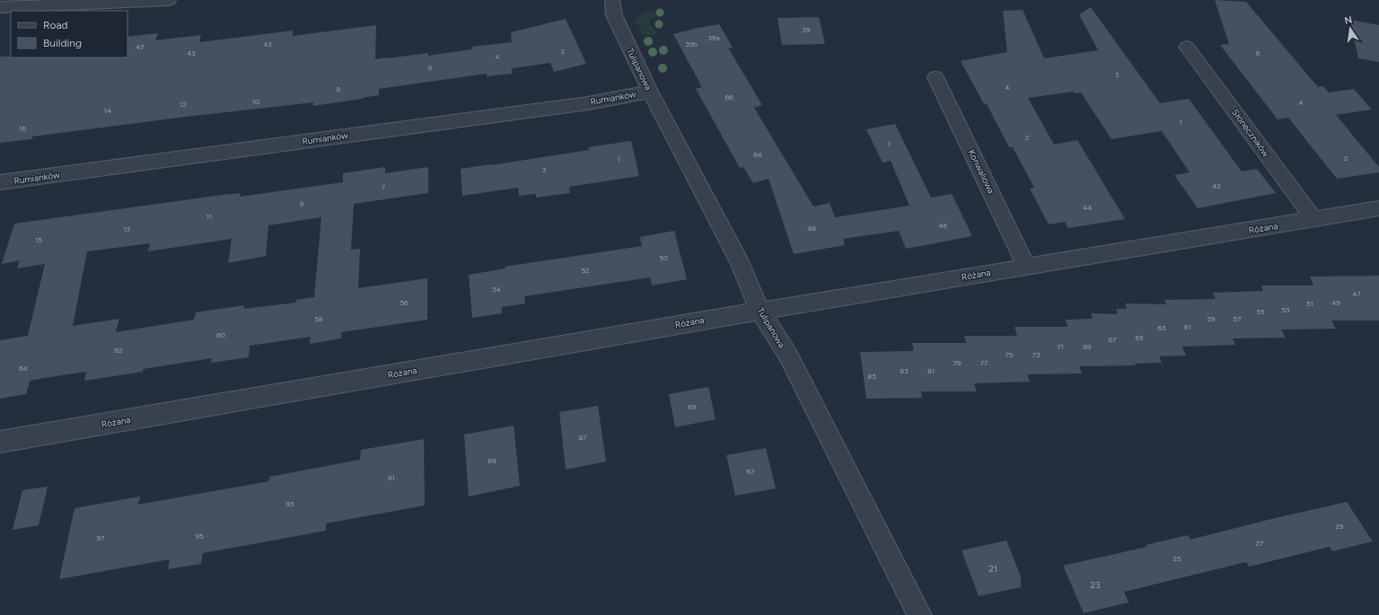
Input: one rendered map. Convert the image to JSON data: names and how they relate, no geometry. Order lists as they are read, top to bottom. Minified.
{"streets":{"street":["Tulipanowa","Rumianków","Słoneczników","Konwaliowa","Różana"]},"crossings":[["Tulipanowa","Rumianków"],["Tulipanowa","Różana"],["Słoneczników","Różana"],["Konwaliowa","Różana"]],"house_numbers":["39","39a","43","39b","47","2","43","6","4","6","3","4","8","66","10","4","12","14","1","16","2","1","64","2","1","3","42","7","9","44","11","46","48","13","15","50","52","54","47","56","49","51","53","55","58","59","57","61","63","60","65","67","71","69","62","75","73","79","77","64","83","81","85","69","87","89","67","91","93","29","95","97","27","25","21","23"],"legend":["Road","Building"],"north":"top"}
